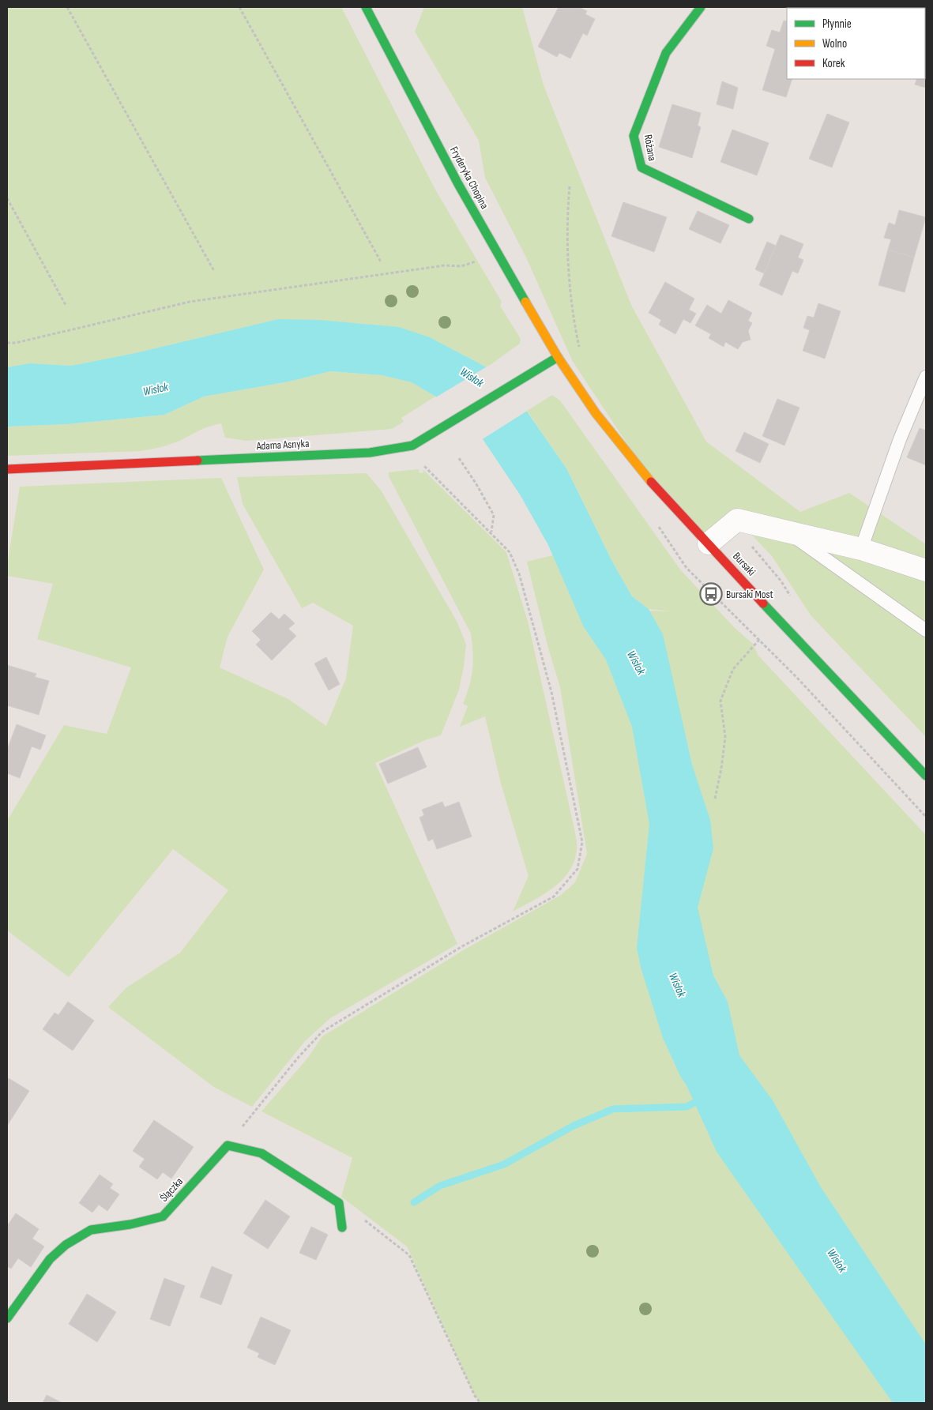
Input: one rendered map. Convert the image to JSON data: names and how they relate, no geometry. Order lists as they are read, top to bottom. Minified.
{"streets":{"street":["Różana","Fryderyka Chopina","Adama Asnyka","Bursaki","Ślączka"]},"crossings":[["Fryderyka Chopina","Adama Asnyka"],["Fryderyka Chopina","Bursaki"],["Adama Asnyka","Bursaki"]],"water":["Wisłok"],"places":{"bus stop":["Bursaki Most"]},"legend":["Płynnie","Wolno","Korek"]}
